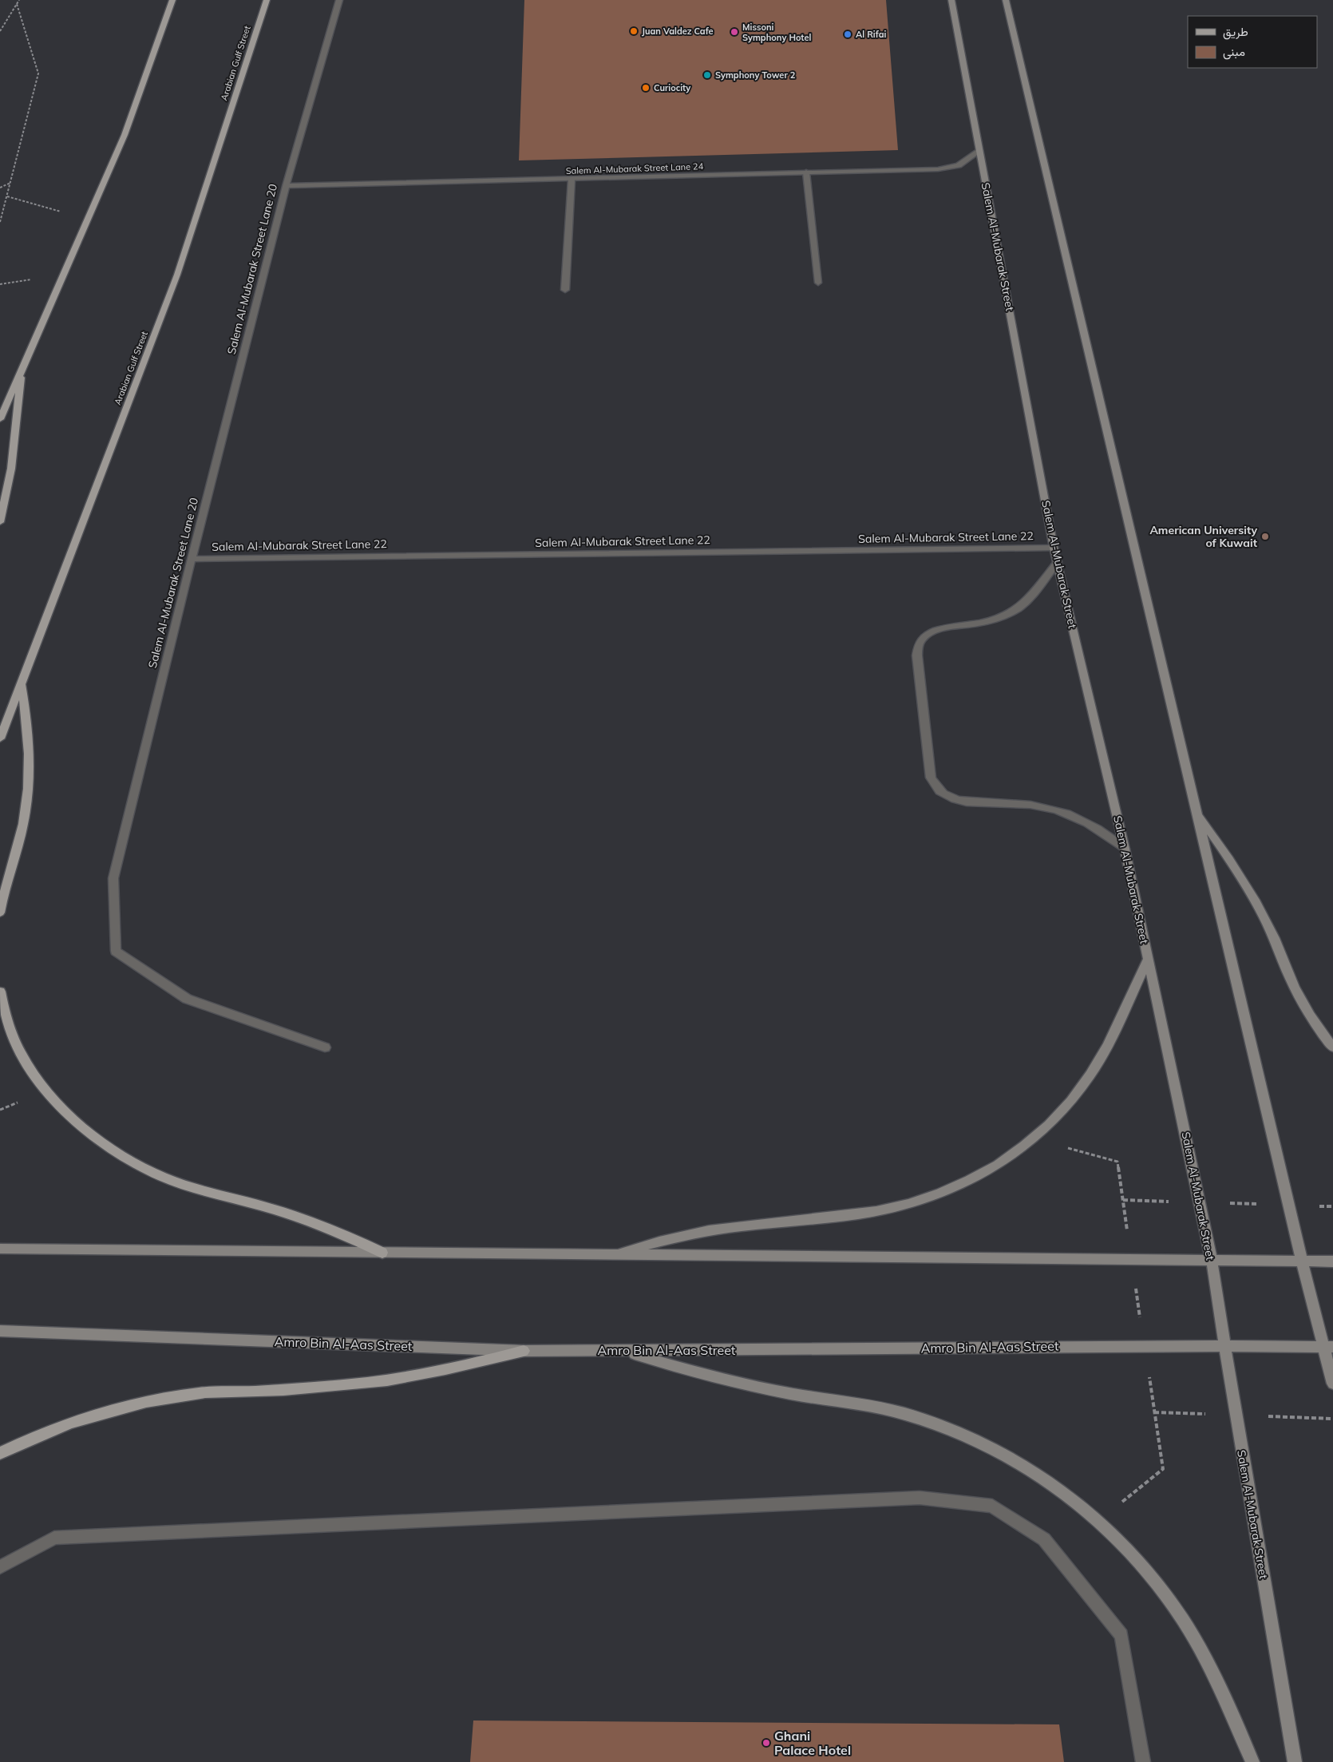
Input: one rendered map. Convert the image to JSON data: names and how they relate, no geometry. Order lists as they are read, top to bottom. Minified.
{"streets":{"main road":["Arabian Gulf Street","Salem Al-Mubarak Street","Amro Bin Al-Aas Street"],"street":["Salem Al-Mubarak Street Lane 24","Salem Al-Mubarak Street Lane 20","Salem Al-Mubarak Street Lane 22"]},"crossings":[["Salem Al-Mubarak Street Lane 24","Salem Al-Mubarak Street"],["Salem Al-Mubarak Street Lane 24","Salem Al-Mubarak Street Lane 20"],["Salem Al-Mubarak Street","Salem Al-Mubarak Street Lane 22"],["Salem Al-Mubarak Street","Amro Bin Al-Aas Street"],["Salem Al-Mubarak Street Lane 20","Salem Al-Mubarak Street Lane 22"]],"places":["Juan Valdez Cafe","Missoni Symphony Hotel","Al Rifai","Symphony Tower 2","Curiocity","American University of Kuwait","Ghani Palace Hotel"],"legend":["طريق","مبنى"]}
